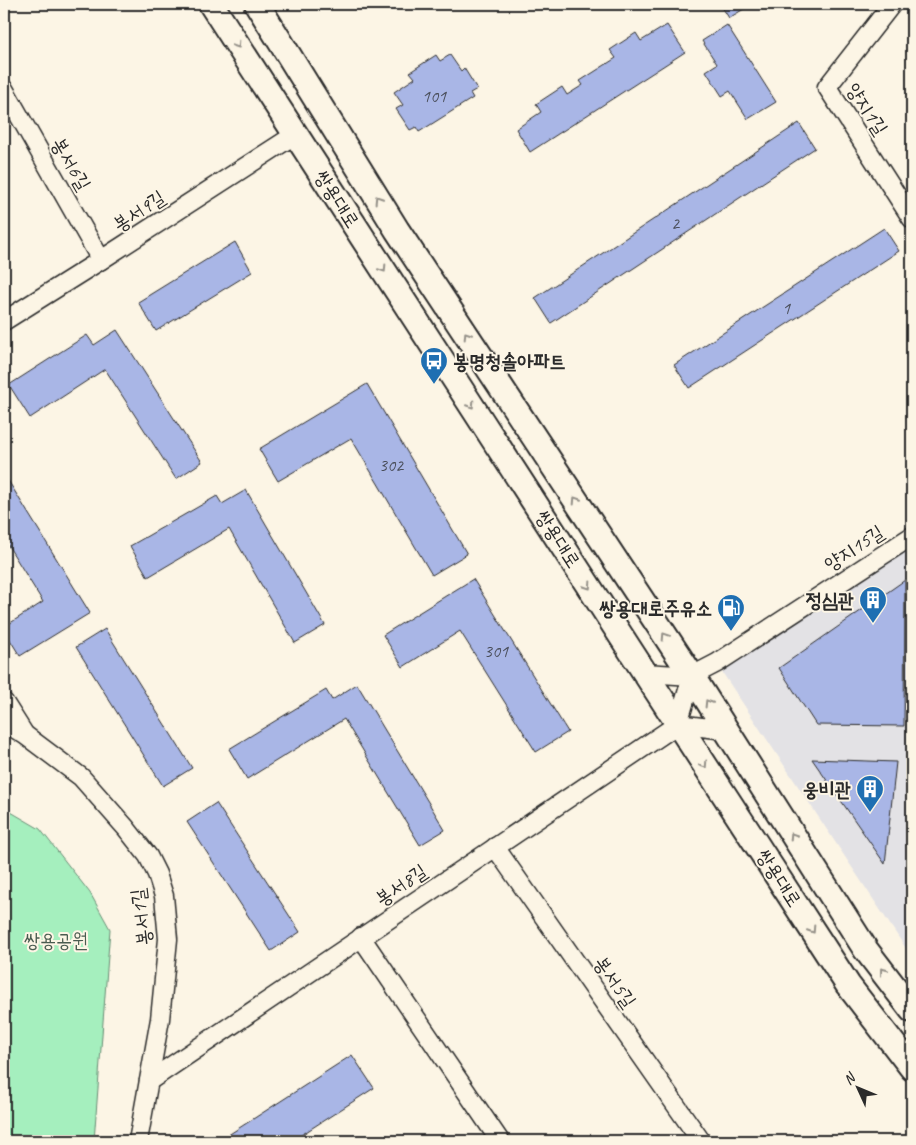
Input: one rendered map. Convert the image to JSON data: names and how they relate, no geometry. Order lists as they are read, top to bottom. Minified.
{"streets":{"main road":["쌍용대로"],"street":["양지1길","봉서6길","봉서9길","양지15길","봉서8길","봉서1길","봉서5길"]},"crossings":[["봉서6길","봉서9길"],["쌍용대로","봉서9길"],["쌍용대로","양지15길"],["쌍용대로","봉서8길"],["봉서8길","봉서1길"],["봉서8길","봉서5길"]],"parks":["쌍용공원"],"places":{"bus stop":["봉명청솔아파트"],"building":["정심관","웅비관"],"fuel station":["쌍용대로주유소"]},"house_numbers":["101","2","1","302","301"],"north":"top left"}
